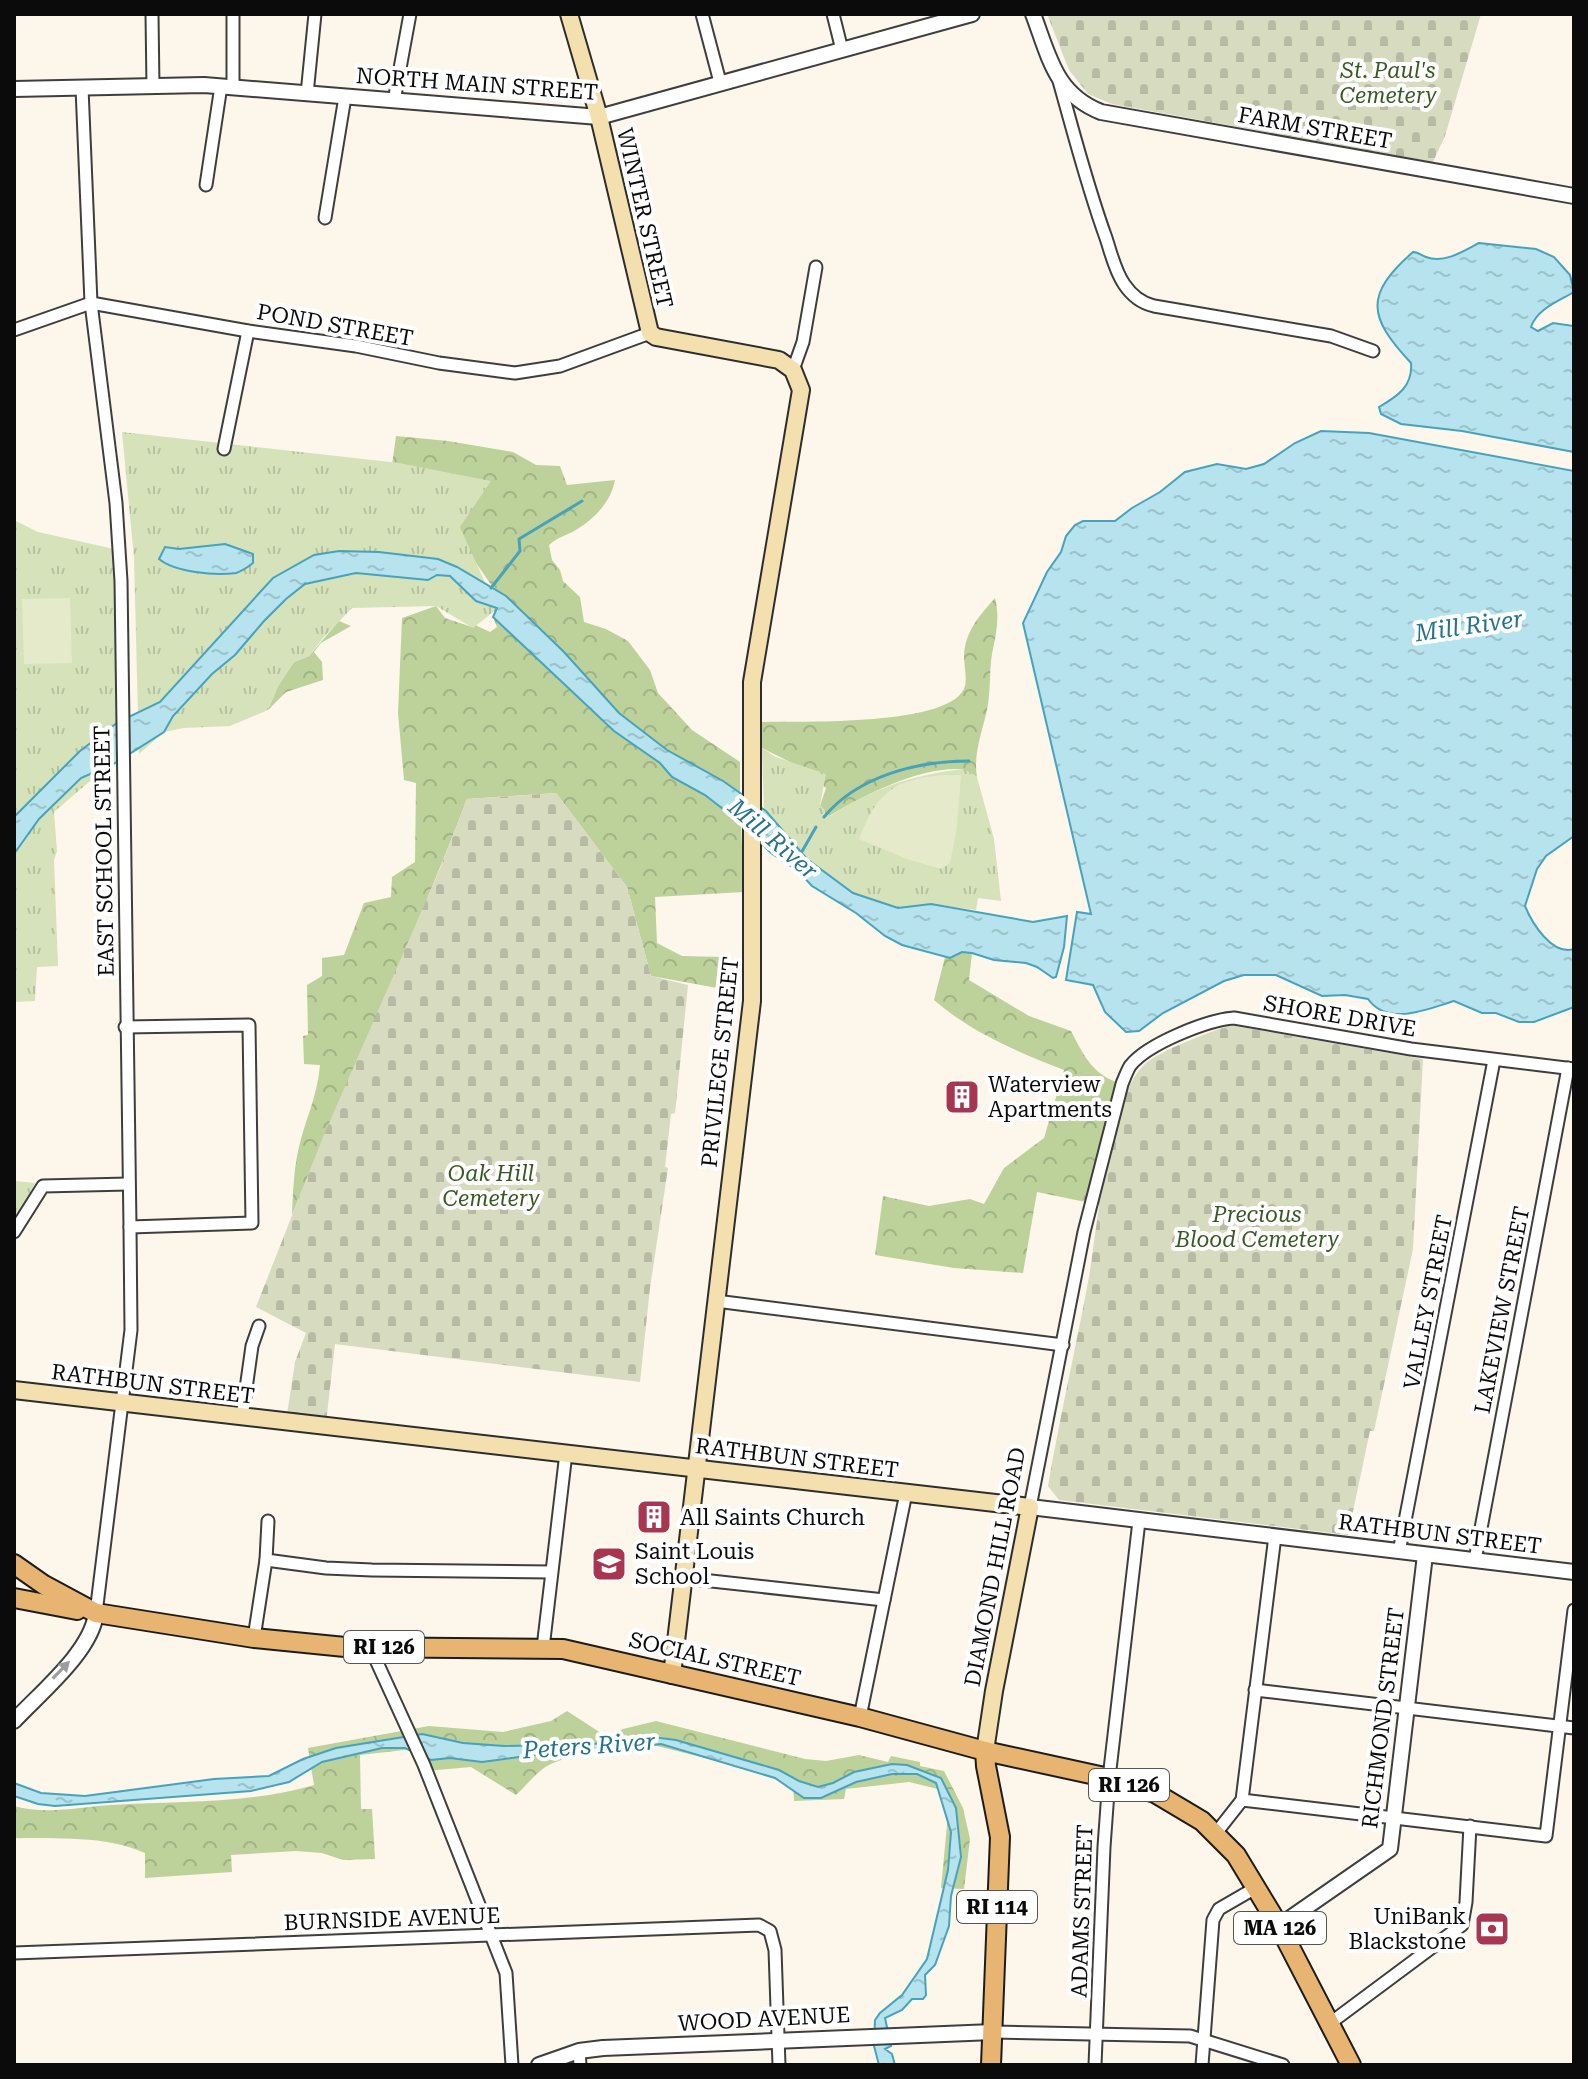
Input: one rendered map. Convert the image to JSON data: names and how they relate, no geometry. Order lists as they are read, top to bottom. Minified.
{"streets":{"main road":["WINTER STREET","PRIVILEGE STREET","RATHBUN STREET","DIAMOND HILL ROAD","RI 126","SOCIAL STREET","RI 114","MA 126"],"street":["NORTH MAIN STREET","FARM STREET","POND STREET","EAST SCHOOL STREET","SHORE DRIVE","VALLEY STREET","LAKEVIEW STREET","RICHMOND STREET","ADAMS STREET","BURNSIDE AVENUE","WOOD AVENUE"]},"crossings":[["NORTH MAIN STREET","WINTER STREET"],["NORTH MAIN STREET","EAST SCHOOL STREET"],["WINTER STREET","POND STREET"],["WINTER STREET","PRIVILEGE STREET"],["POND STREET","EAST SCHOOL STREET"],["EAST SCHOOL STREET","RATHBUN STREET"],["EAST SCHOOL STREET","RI 126"],["EAST SCHOOL STREET","SOCIAL STREET"],["SHORE DRIVE","VALLEY STREET"],["SHORE DRIVE","LAKEVIEW STREET"],["SHORE DRIVE","DIAMOND HILL ROAD"],["PRIVILEGE STREET","RATHBUN STREET"],["PRIVILEGE STREET","SOCIAL STREET"],["VALLEY STREET","RATHBUN STREET"],["LAKEVIEW STREET","RATHBUN STREET"],["RATHBUN STREET","DIAMOND HILL ROAD"],["RATHBUN STREET","RICHMOND STREET"],["RATHBUN STREET","ADAMS STREET"],["DIAMOND HILL ROAD","SOCIAL STREET"],["DIAMOND HILL ROAD","WOOD AVENUE"],["RI 126","SOCIAL STREET"],["SOCIAL STREET","RICHMOND STREET"],["SOCIAL STREET","ADAMS STREET"],["SOCIAL STREET","MA 126"],["BURNSIDE AVENUE","WOOD AVENUE"]],"water":["Mill River","Peters River"],"parks":["St. Paul's Cemetery","Oak Hill Cemetery","Precious Blood Cemetery"],"places":{"building":["Waterview Apartments","All Saints Church"],"school or university":["Saint Louis School"],"bank":["UniBank Blackstone"]}}
